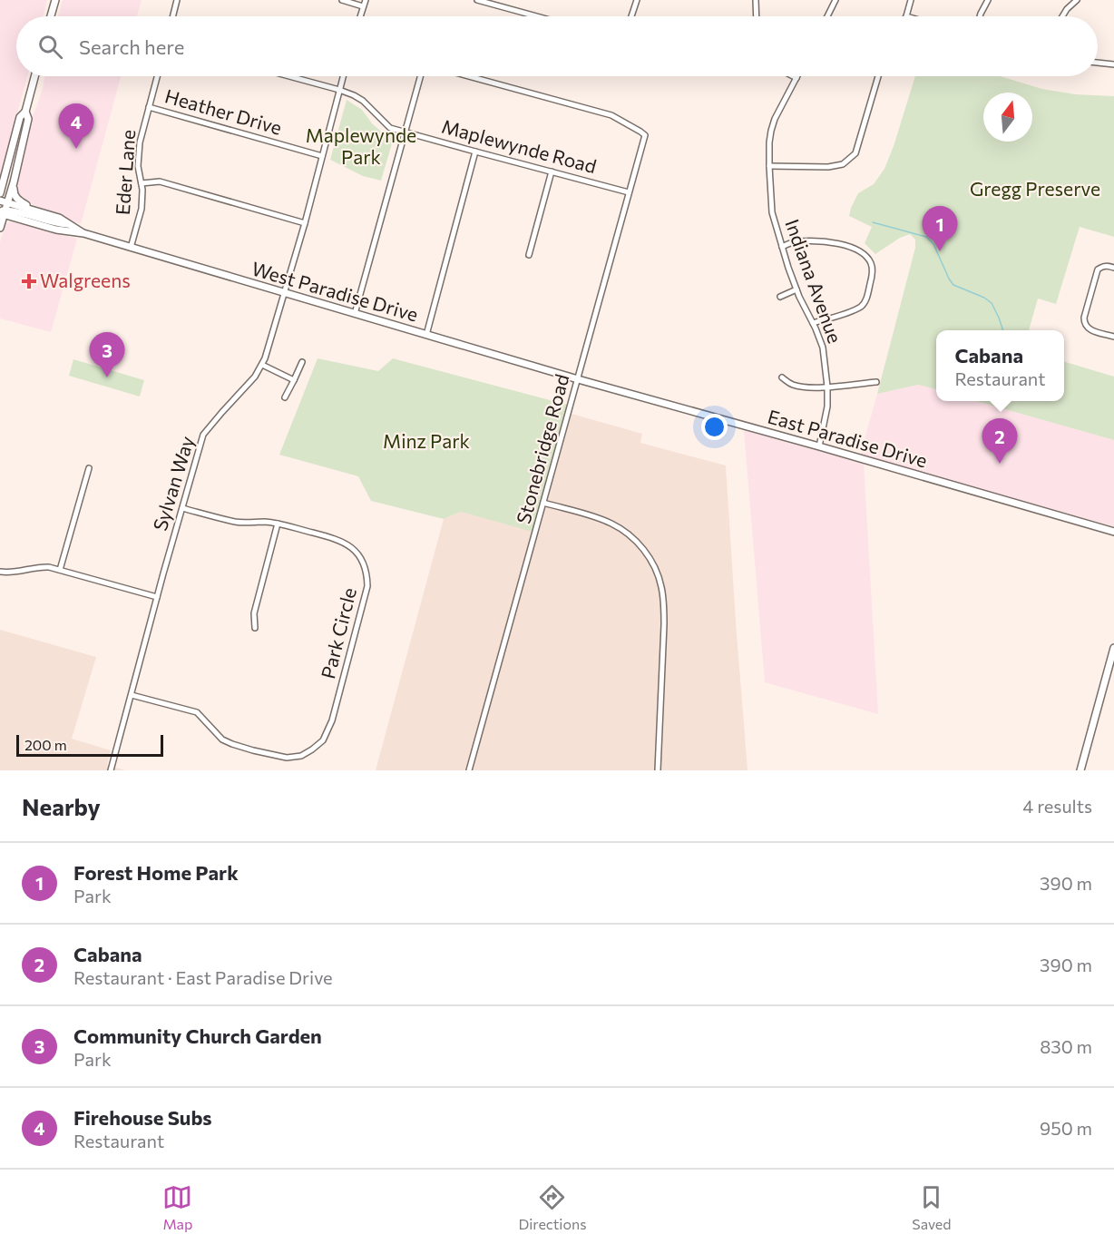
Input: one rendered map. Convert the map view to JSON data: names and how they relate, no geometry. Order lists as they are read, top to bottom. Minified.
{"streets":{"street":["Heather Drive","Maplewynde Road","Eder Lane","Indiana Avenue","West Paradise Drive","East Paradise Drive","Stonebridge Road","Sylvan Way","Park Circle"]},"crossings":[["Heather Drive","Eder Lane"],["Heather Drive","Sylvan Way"],["Maplewynde Road","Stonebridge Road"],["Maplewynde Road","Sylvan Way"],["Eder Lane","West Paradise Drive"],["Indiana Avenue","East Paradise Drive"],["West Paradise Drive","East Paradise Drive"],["West Paradise Drive","Stonebridge Road"],["West Paradise Drive","Sylvan Way"],["East Paradise Drive","Stonebridge Road"],["Sylvan Way","Park Circle"]],"parks":["Maplewynde Park","Gregg Preserve","Minz Park"],"places":{"health":["Walgreens"]},"scale_bar":"200 m","north":"top","page":{"search":"Search here","pins":["4","1","3","2"],"popup":["Cabana","Restaurant"],"scale":"200 m","heading":["Nearby","4 results"],"list":[{"mark":"1","name":"Forest Home Park","note":"Park","value":"390 m"},{"mark":"2","name":"Cabana","note":"Restaurant · East Paradise Drive","value":"390 m"},{"mark":"3","name":"Community Church Garden","note":"Park","value":"830 m"},{"mark":"4","name":"Firehouse Subs","note":"Restaurant","value":"950 m"}],"nav":["Map","Directions","Saved"]}}
